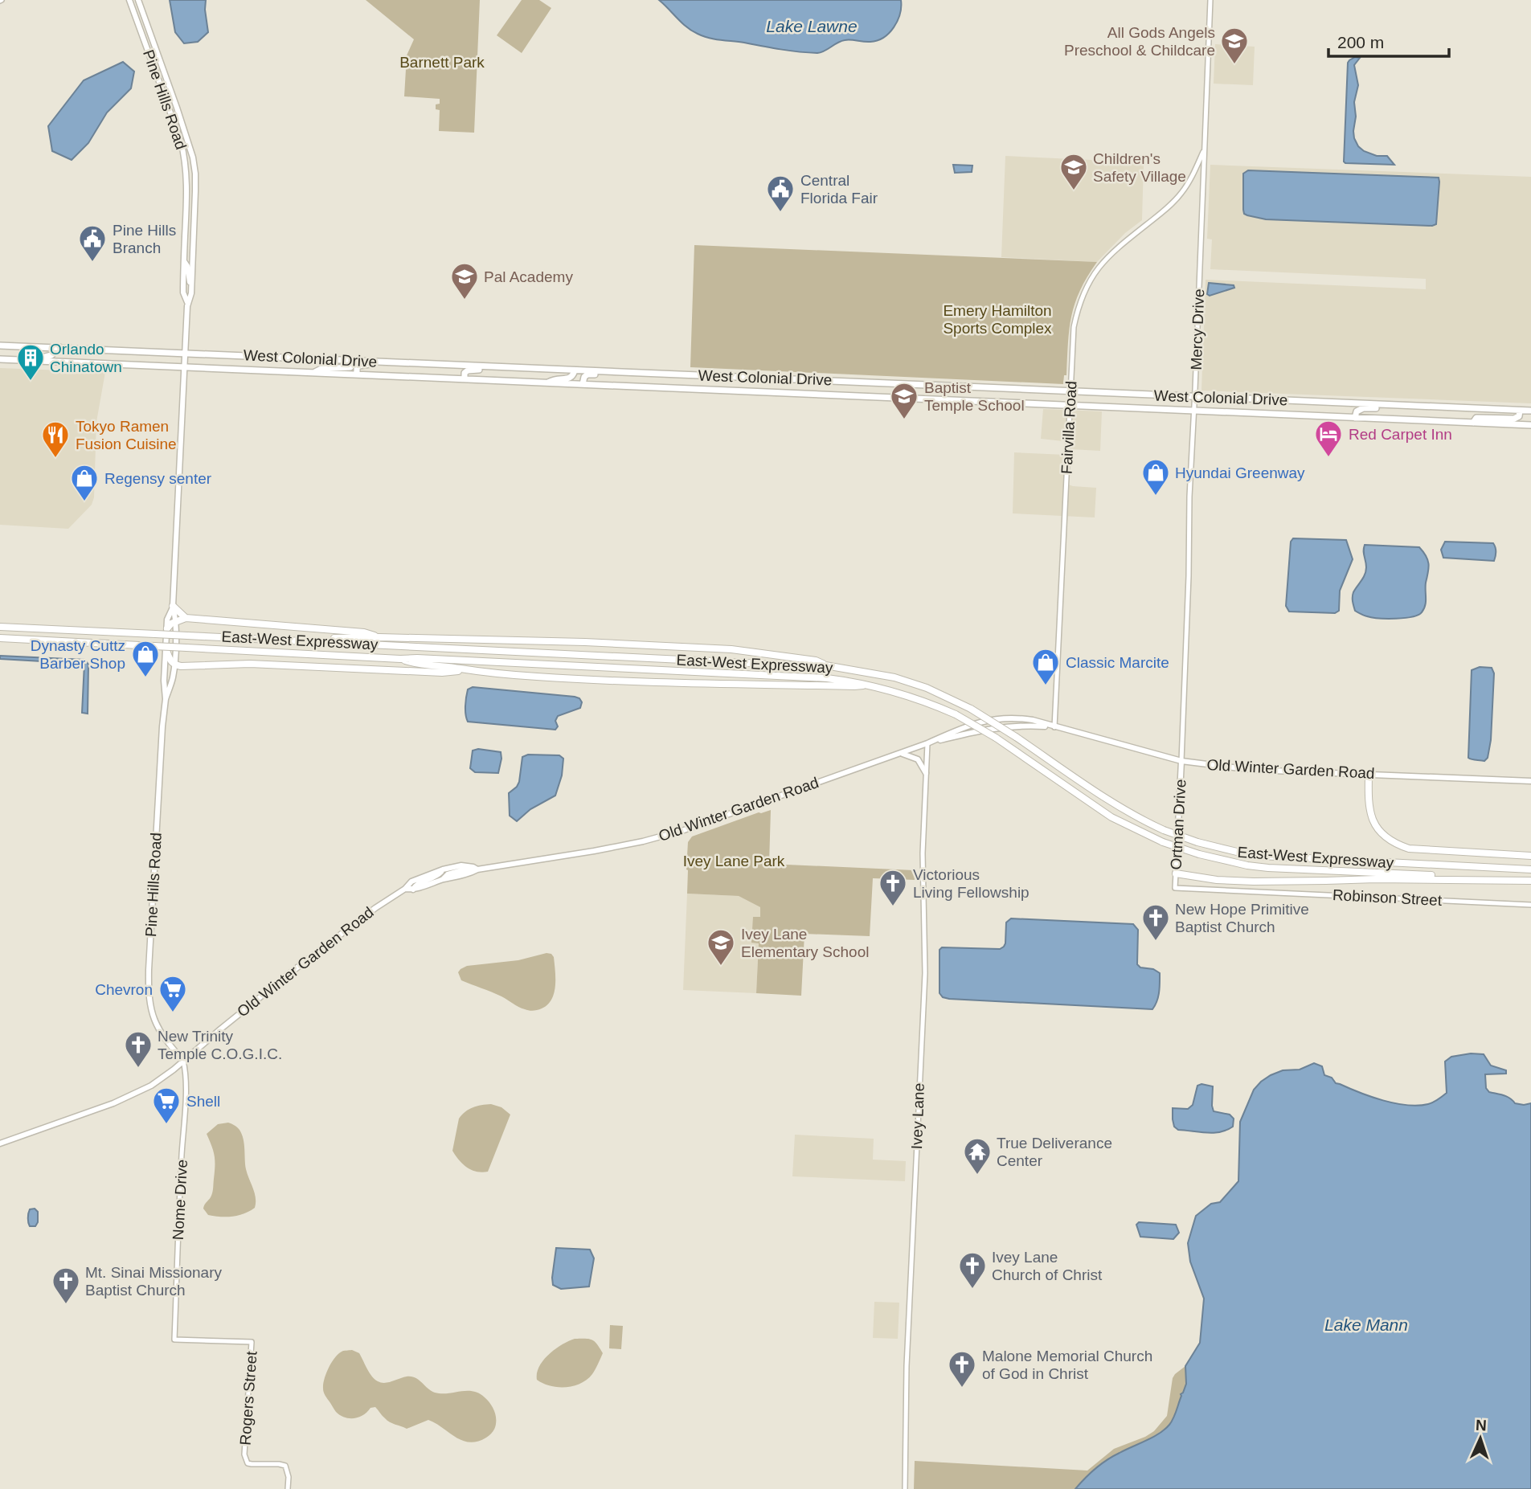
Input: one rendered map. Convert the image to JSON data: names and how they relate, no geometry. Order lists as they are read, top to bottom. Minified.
{"streets":{"highway":["West Colonial Drive","East-West Expressway"],"main road":["Pine Hills Road","Old Winter Garden Road","Ortman Drive"],"street":["Mercy Drive","Fairvilla Road","Robinson Street","Ivey Lane","Nome Drive","Rogers Street"]},"crossings":[["Pine Hills Road","West Colonial Drive"],["Pine Hills Road","Old Winter Garden Road"],["Pine Hills Road","Nome Drive"],["Mercy Drive","West Colonial Drive"],["Mercy Drive","Fairvilla Road"],["Mercy Drive","Old Winter Garden Road"],["Mercy Drive","Ortman Drive"],["West Colonial Drive","Fairvilla Road"],["Fairvilla Road","Old Winter Garden Road"],["Old Winter Garden Road","Ortman Drive"],["Old Winter Garden Road","Ivey Lane"],["Old Winter Garden Road","Nome Drive"],["Ortman Drive","Robinson Street"],["Nome Drive","Rogers Street"]],"water":["Lake Lawne","Lake Mann"],"parks":["Barnett Park","Emery Hamilton Sports Complex","Ivey Lane Park"],"places":{"school or university":["All Gods Angels Preschool & Childcare","Children's Safety Village","Pal Academy","Baptist Temple School","Ivey Lane Elementary School"],"public building":["Central Florida Fair","Pine Hills Branch"],"building":["Orlando Chinatown"],"hotel":["Red Carpet Inn"],"restaurant":["Tokyo Ramen Fusion Cuisine"],"shop":["Hyundai Greenway","Regensy senter","Dynasty Cuttz Barber Shop","Classic Marcite"],"church":["Victorious Living Fellowship","New Hope Primitive Baptist Church","New Trinity Temple C.O.G.I.C.","Ivey Lane Church of Christ","Mt. Sinai Missionary Baptist Church","Malone Memorial Church of God in Christ"],"supermarket":["Chevron","Shell"],"temple":["True Deliverance Center"]},"scale_bar":"200 m","north":"top"}
